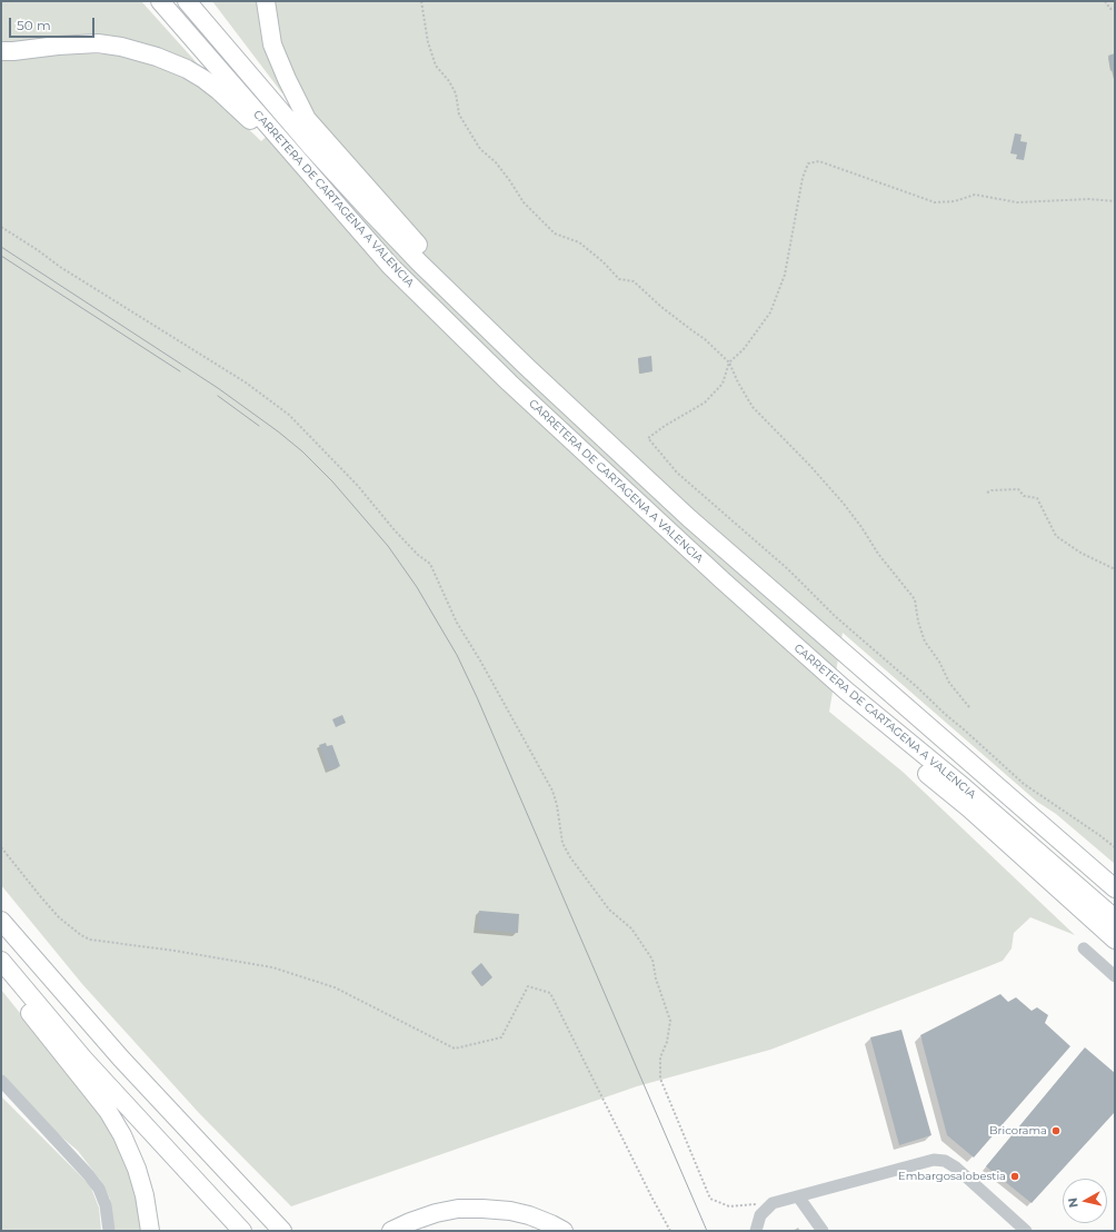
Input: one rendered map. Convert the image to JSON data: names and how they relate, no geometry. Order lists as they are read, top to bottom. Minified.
{"streets":{"highway":["CARRETERA DE CARTAGENA A VALENCIA"]},"places":["Bricorama","Embargosalobestia"],"scale_bar":"50 m","north":"left"}
